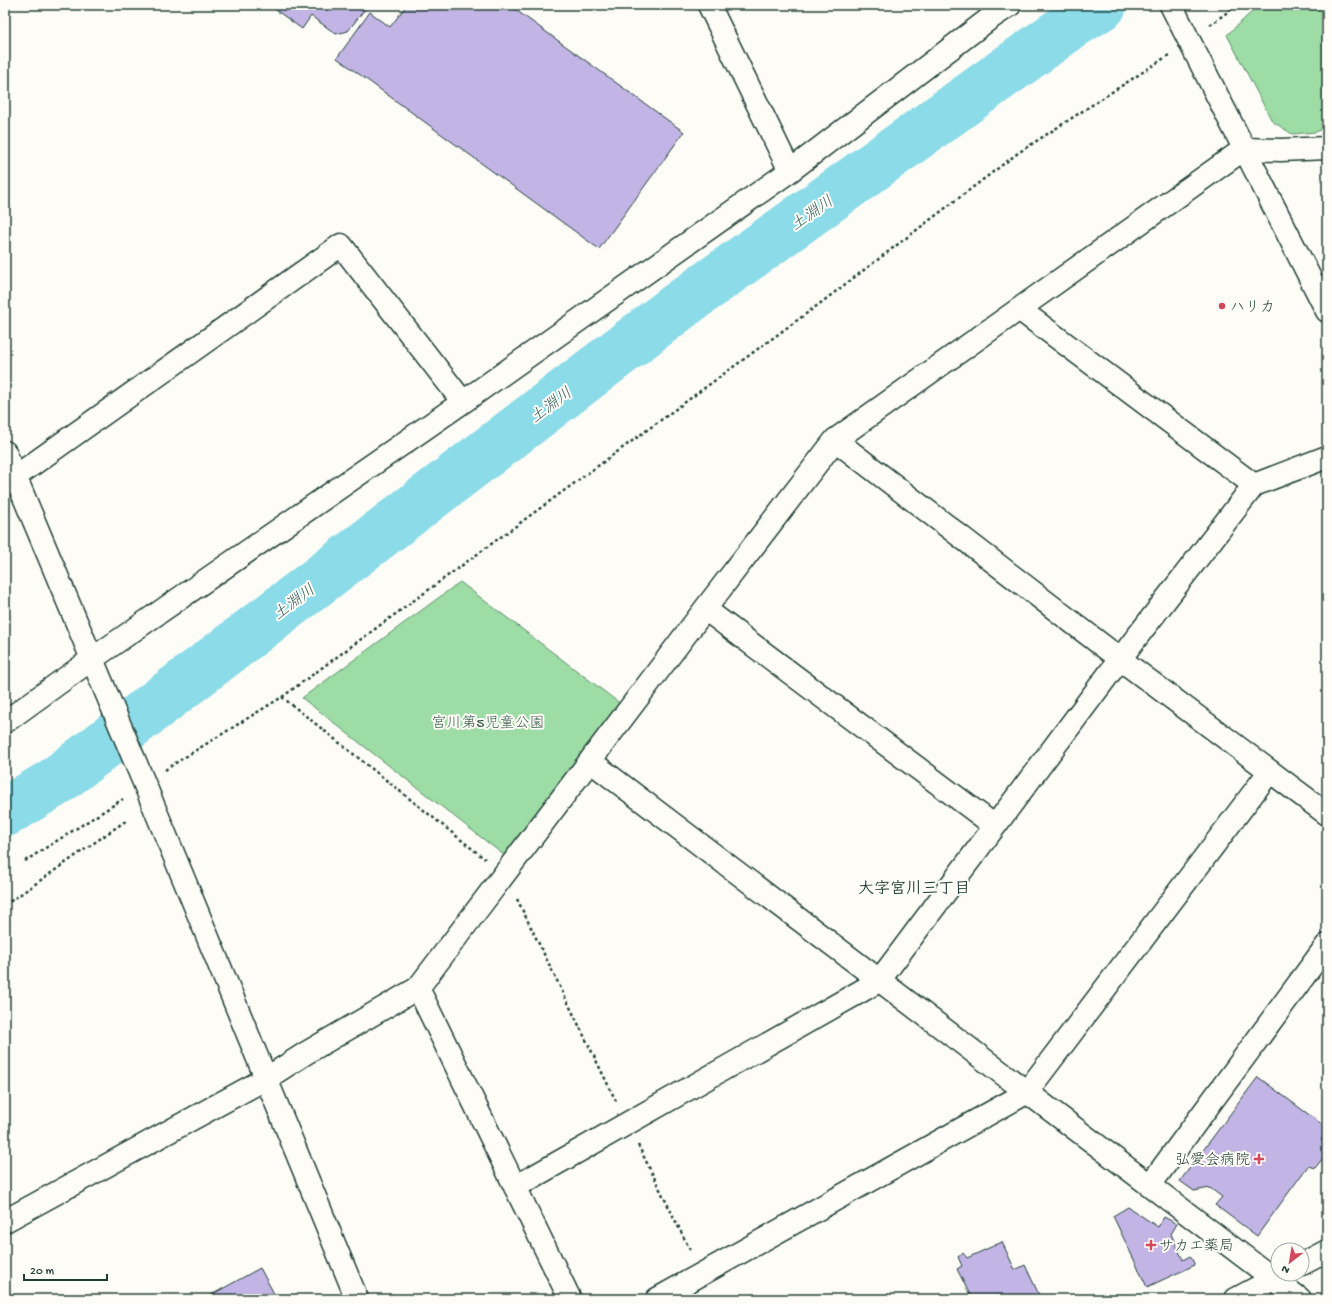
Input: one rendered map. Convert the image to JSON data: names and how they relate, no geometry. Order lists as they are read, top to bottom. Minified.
{"districts":["大字宮川三丁目"],"water":["土淵川"],"parks":["宮川第5児童公園"],"places":{"other":["ハリカ"],"health":["弘愛会病院","サカエ薬局"]},"scale_bar":"20 m","north":"bottom left"}
